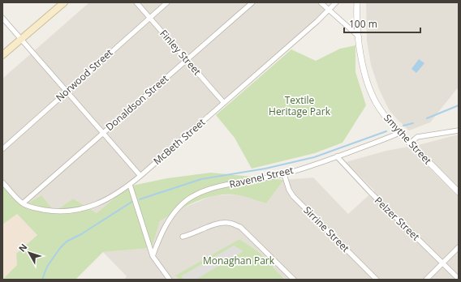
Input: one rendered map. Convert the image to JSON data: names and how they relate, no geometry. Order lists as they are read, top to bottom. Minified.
{"streets":{"street":["Finley Street","Norwood Street","Donaldson Street","Smythe Street","McBeth Street","Ravenel Street","Pelzer Street","Sirrine Street"]},"crossings":[["Finley Street","Norwood Street"],["Finley Street","Donaldson Street"],["Finley Street","McBeth Street"],["Donaldson Street","McBeth Street"],["Smythe Street","Ravenel Street"],["Ravenel Street","Pelzer Street"],["Ravenel Street","Sirrine Street"]],"parks":["Textile Heritage Park","Monaghan Park"],"scale_bar":"100 m","north":"top left"}
